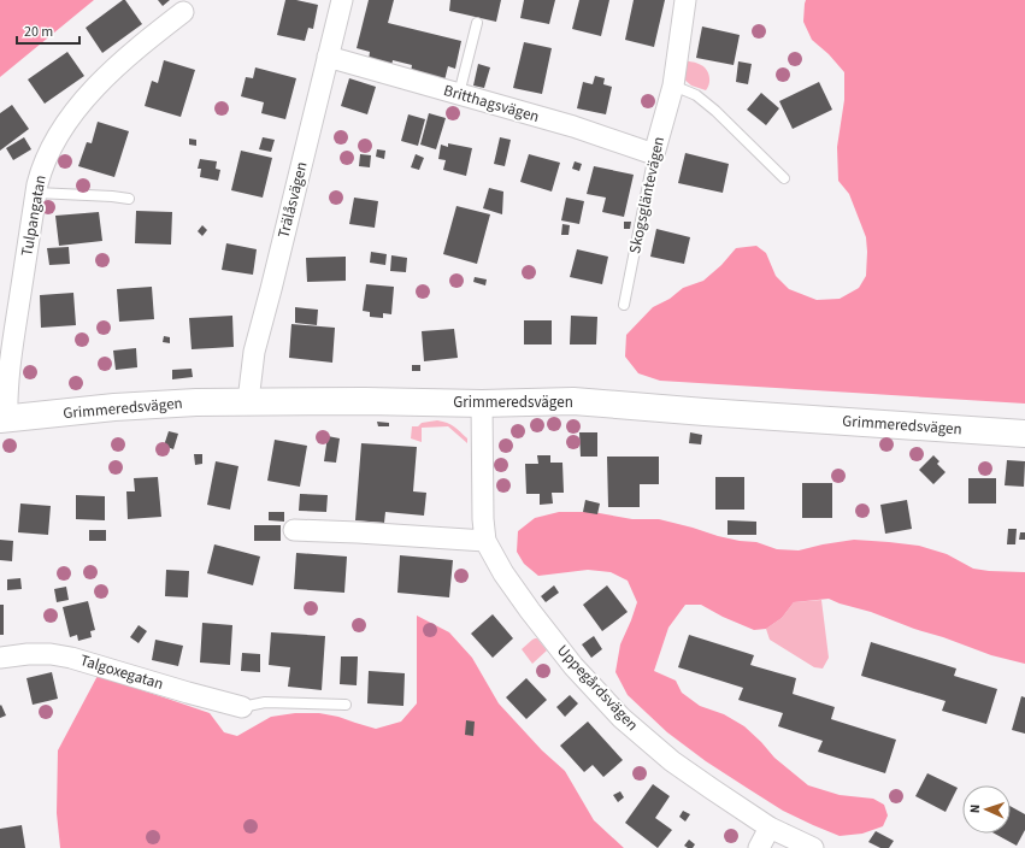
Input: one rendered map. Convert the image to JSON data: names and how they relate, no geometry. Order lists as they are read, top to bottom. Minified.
{"streets":{"street":["Britthagsvägen","Skogsgläntevägen","Trälåsvägen","Tulpangatan","Grimmeredsvägen","Talgoxegatan","Uppegårdsvägen"]},"crossings":[["Britthagsvägen","Skogsgläntevägen"],["Britthagsvägen","Trälåsvägen"],["Trälåsvägen","Grimmeredsvägen"],["Tulpangatan","Grimmeredsvägen"],["Grimmeredsvägen","Uppegårdsvägen"]],"scale_bar":"20 m","north":"left"}
